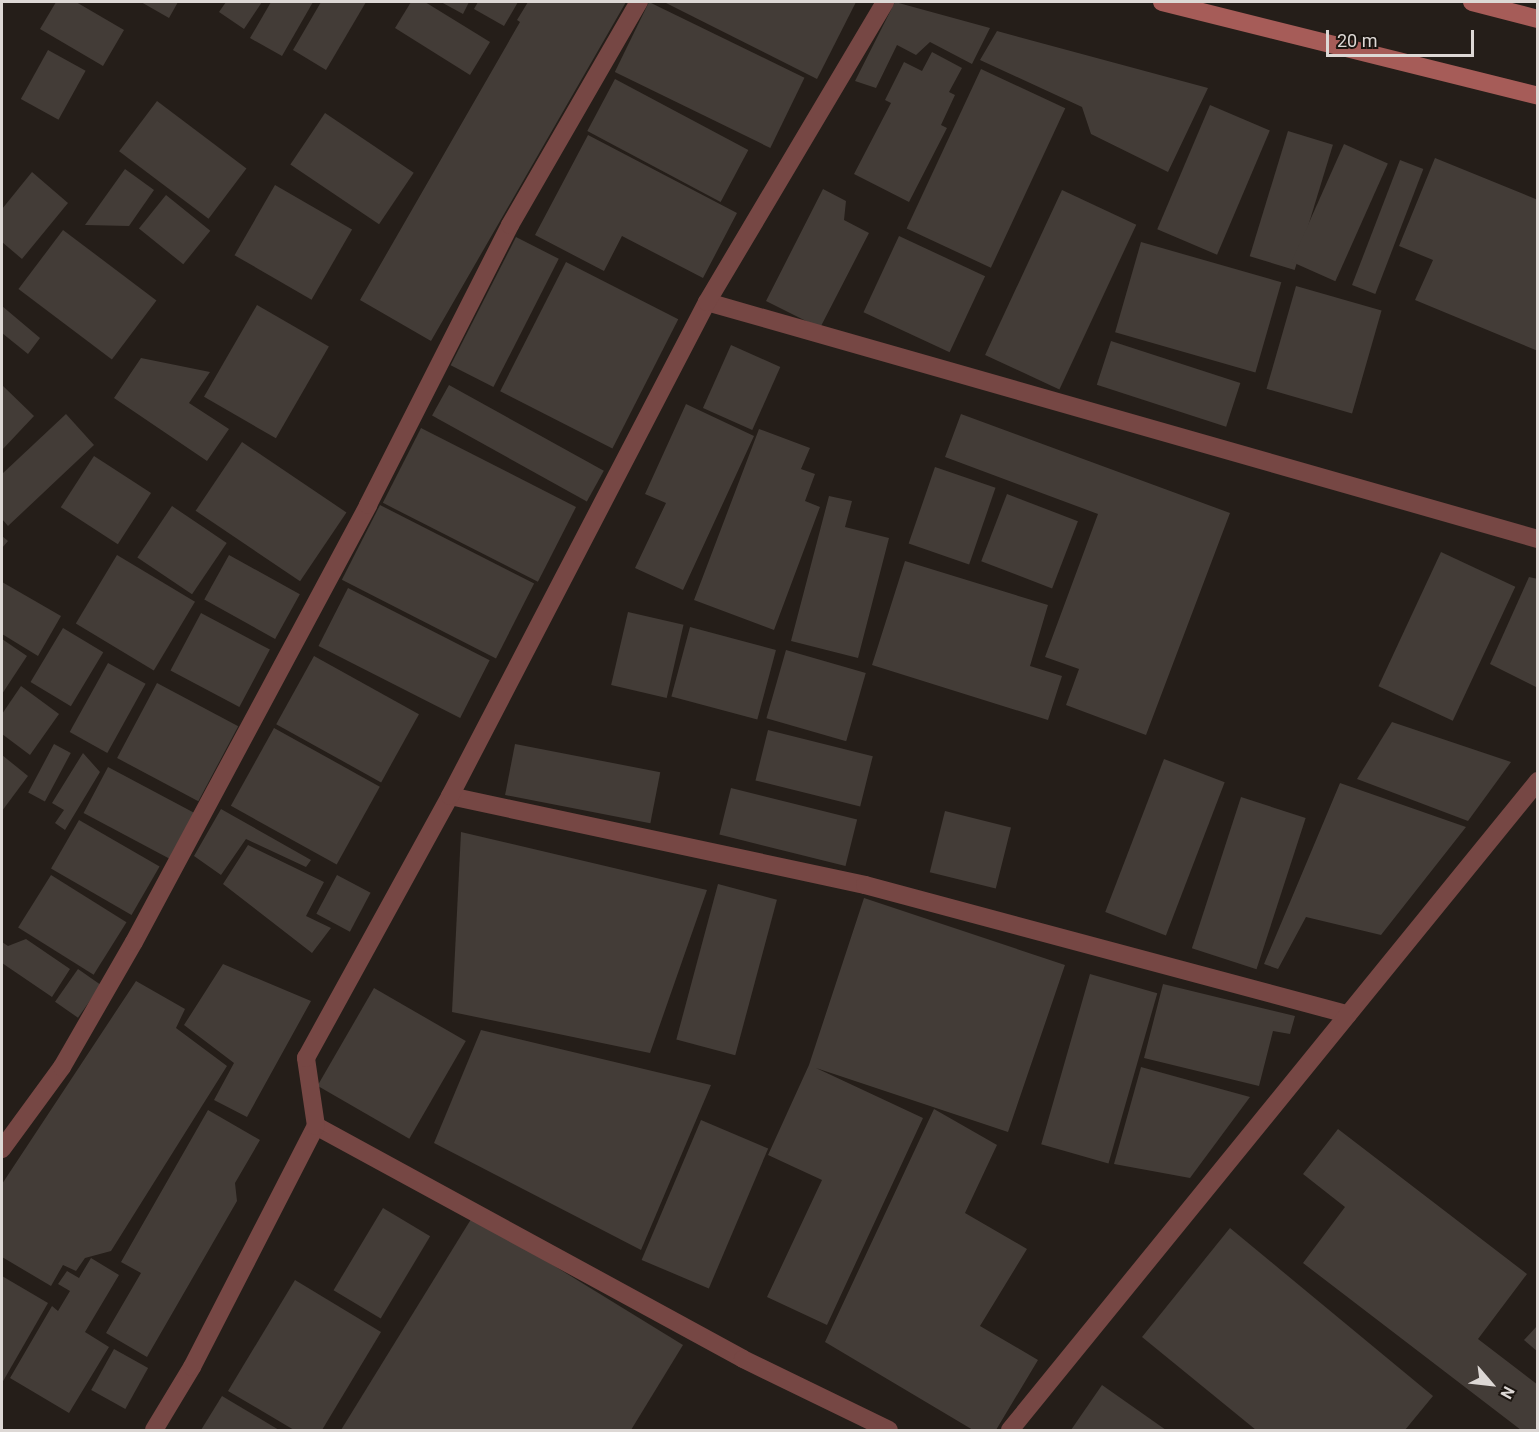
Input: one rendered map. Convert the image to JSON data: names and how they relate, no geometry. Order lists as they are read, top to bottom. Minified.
{"scale_bar":"20 m","north":"bottom right"}
